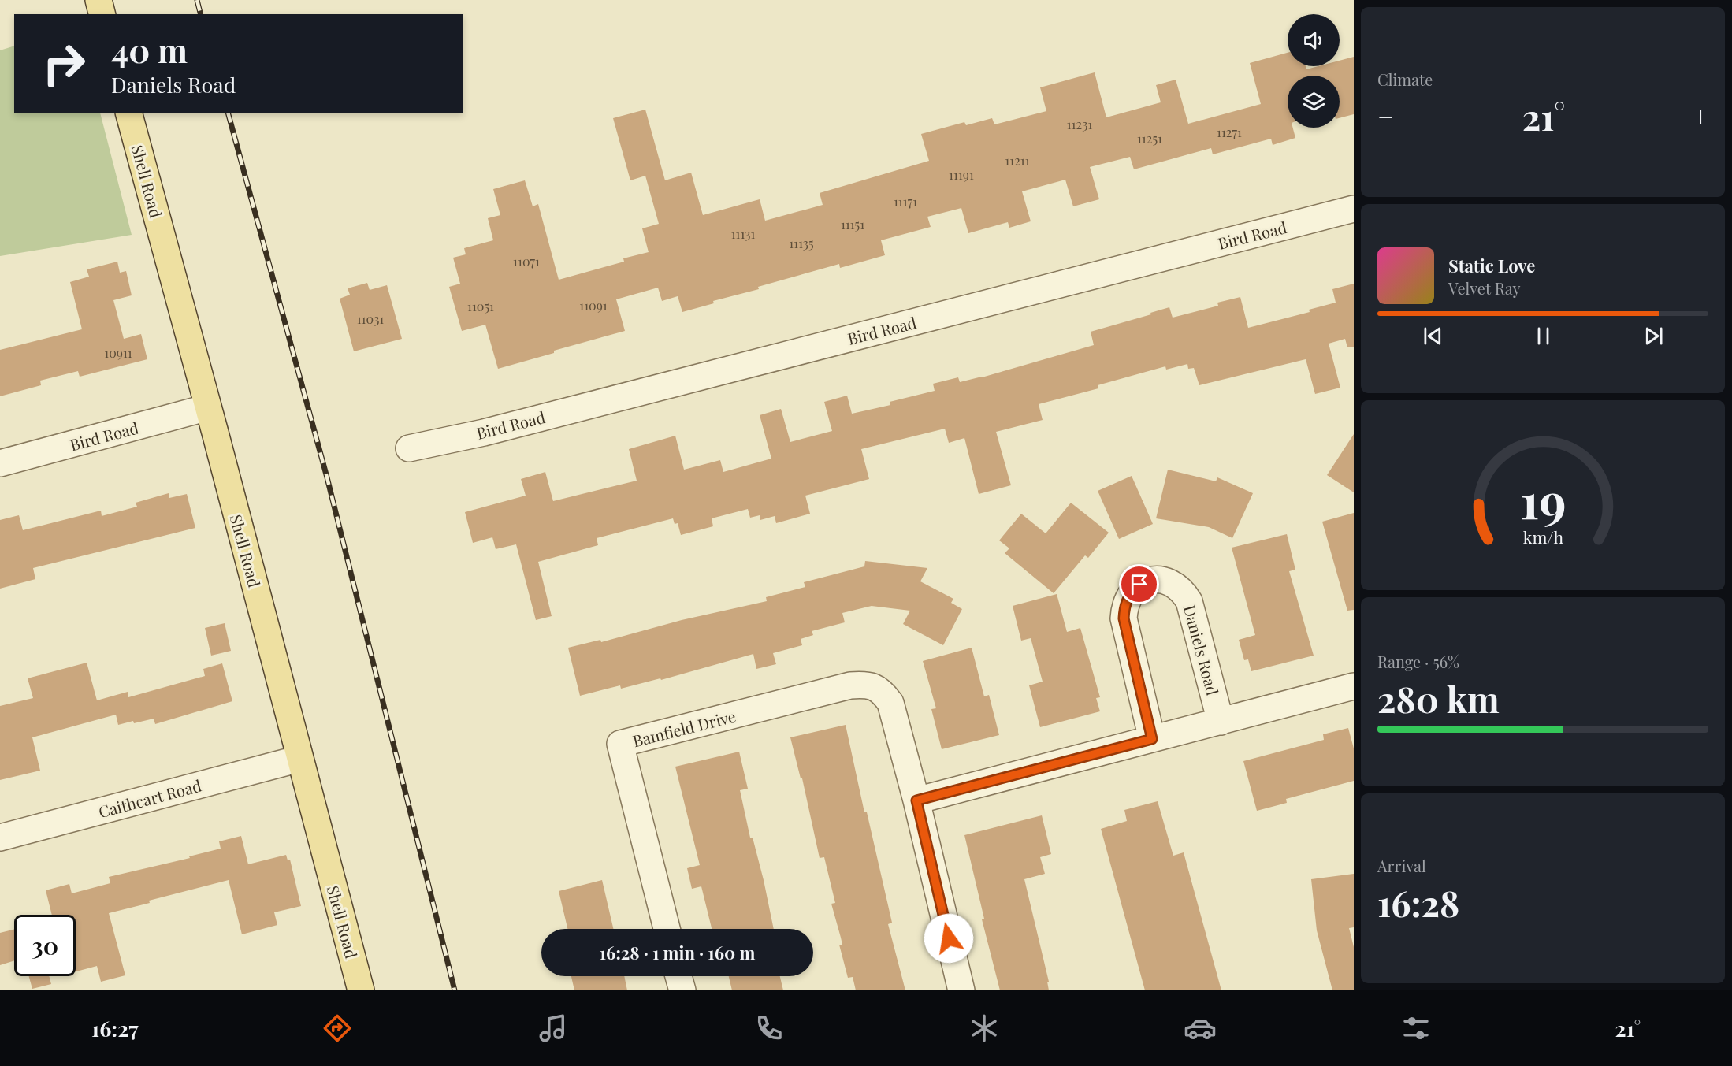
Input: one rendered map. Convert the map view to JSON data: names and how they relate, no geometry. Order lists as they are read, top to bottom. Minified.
{"streets":{"main road":["Shell Road"],"street":["Bird Road","Daniels Road","Bamfield Drive","Caithcart Road"]},"crossings":[["Shell Road","Bird Road"],["Shell Road","Caithcart Road"]],"house_numbers":["11231","11271","11251","11211","11191","11171","11151","11131","11135","11071","11091","11051","11031","10911"],"page":{"tile":["Climate",["Range · 56%","280 km"],["Arrival","16:28"]],"turn":["40 m","Daniels Road"],"heat":["−","21°","+"],"song":["Static Love","Velvet Ray"],"limit":"30","trip":"16:28 · 1 min · 160 m","tabs":["16:27","21°"],"gauge":["19","km/h"]}}
